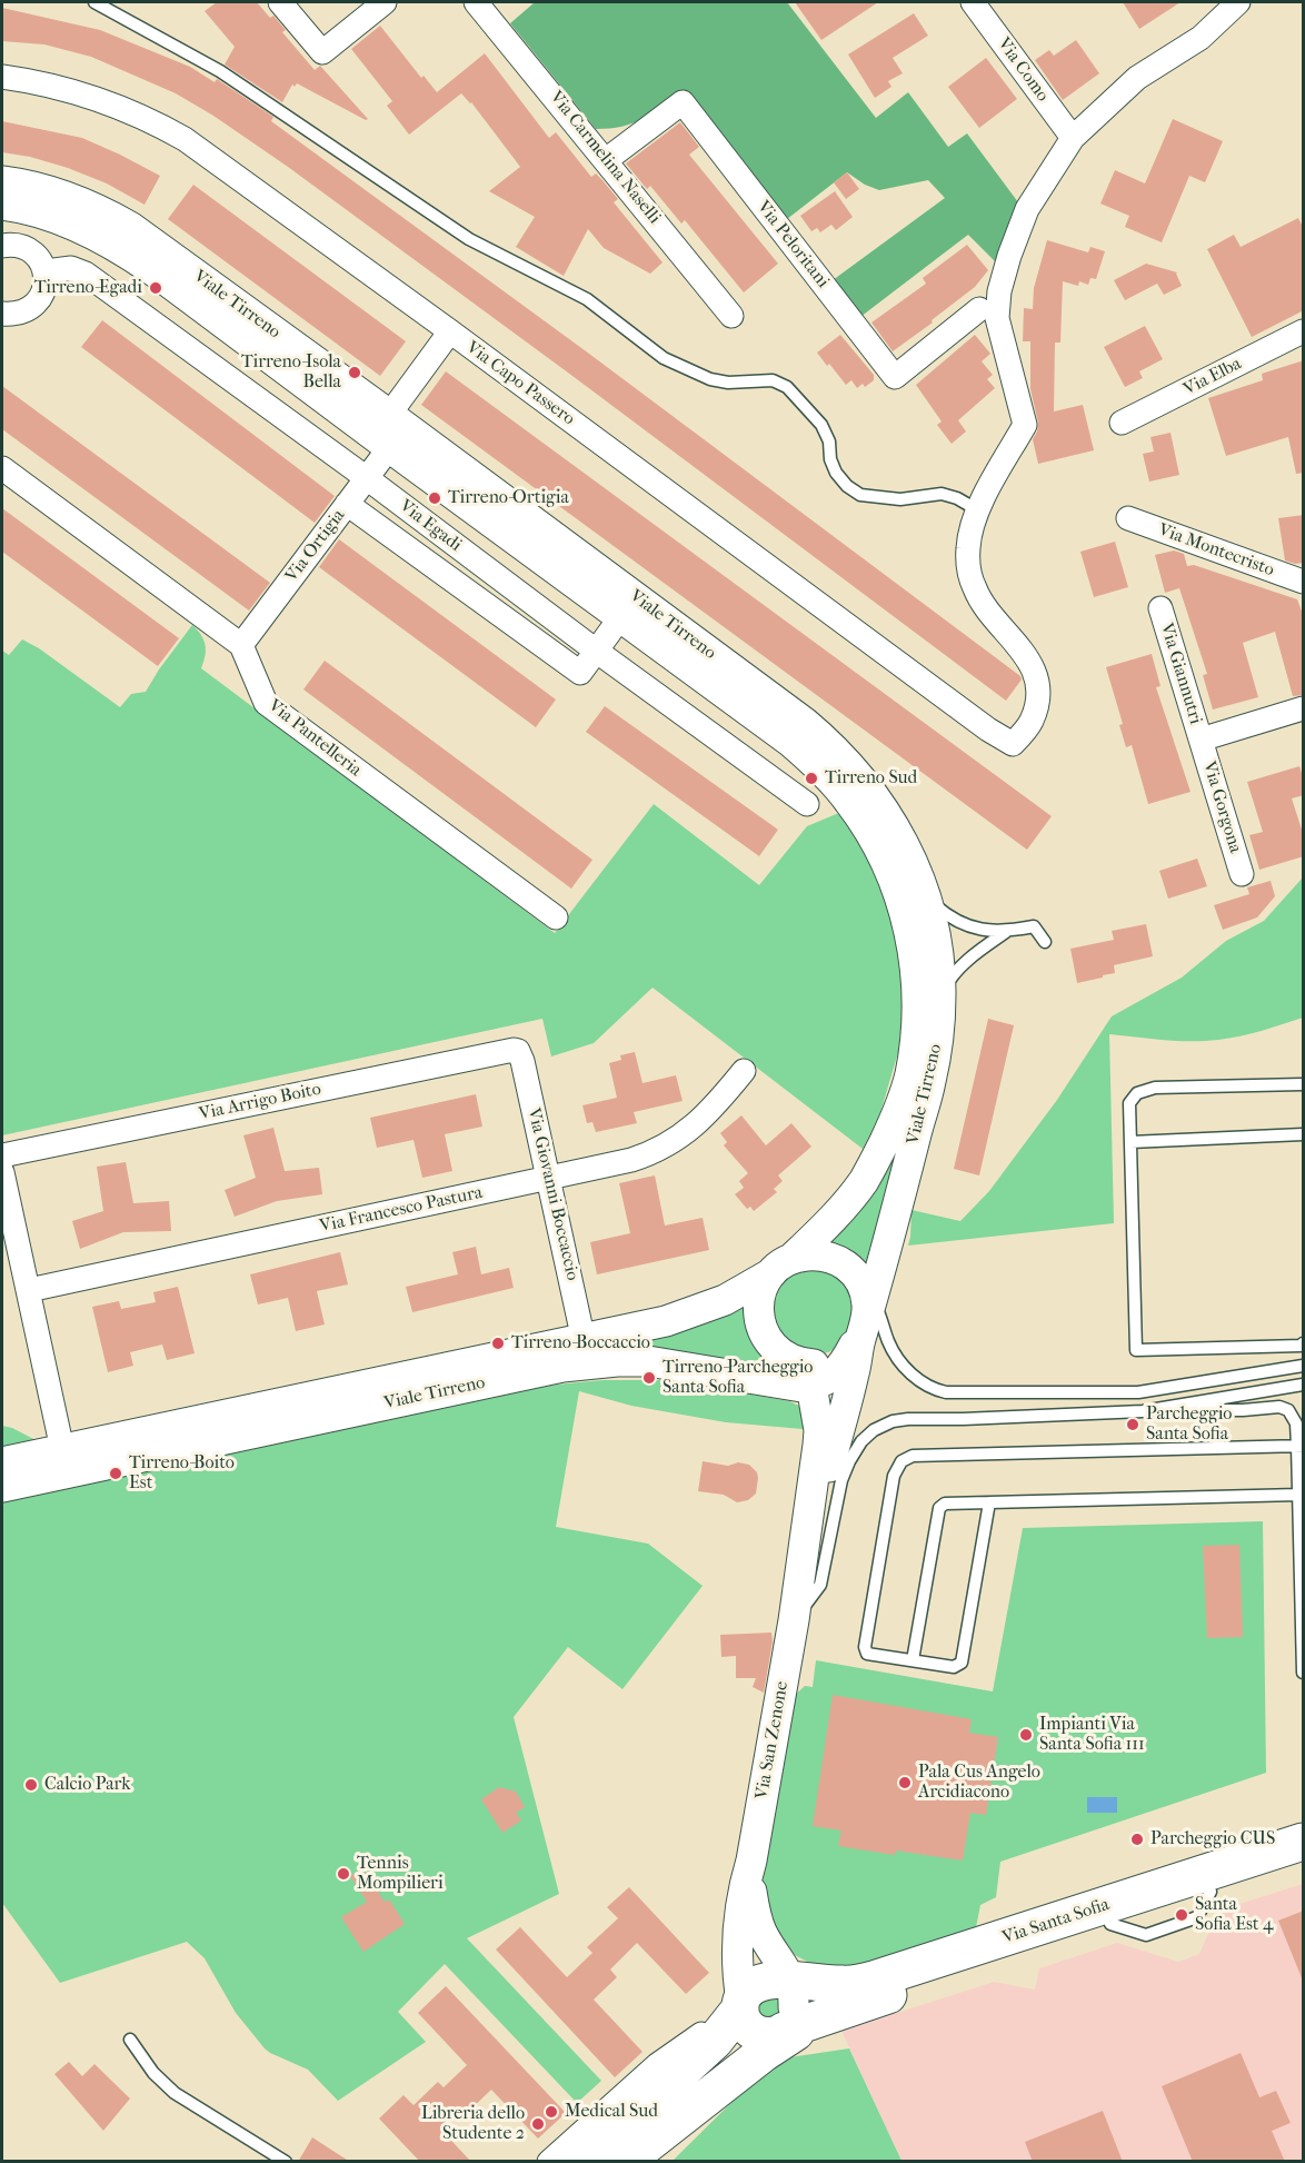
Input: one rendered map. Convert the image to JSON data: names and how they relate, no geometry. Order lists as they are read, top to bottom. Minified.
{"streets":{"main road":["Via Santa Sofia"],"street":["Via Como","Via Carmelina Naselli","Via Peloritani","Viale Tirreno","Via Elba","Via Capo Passero","Via Egadi","Via Ortigia","Via Montecristo","Via Giannutri","Via Pantelleria","Via Gorgona","Via Arrigo Boito","Via Giovanni Boccaccio","Via Francesco Pastura","Via San Zenone"]},"crossings":[["Via Carmelina Naselli","Via Peloritani"],["Viale Tirreno","Via Ortigia"],["Viale Tirreno","Via Giovanni Boccaccio"],["Via Capo Passero","Via Ortigia"],["Via Egadi","Via Ortigia"],["Via Ortigia","Via Pantelleria"],["Via Giannutri","Via Gorgona"],["Via Arrigo Boito","Via Giovanni Boccaccio"],["Via Giovanni Boccaccio","Via Francesco Pastura"]],"places":["Tirreno-Egadi","Tirreno-Isola Bella","Tirreno-Ortigia","Tirreno Sud","Tirreno-Boccaccio","Tirreno-Parcheggio Santa Sofia","Parcheggio Santa Sofia","Tirreno-Boito Est","Impianti Via Santa Sofia 111","Pala Cus Angelo Arcidiacono","Calcio Park","Parcheggio CUS","Tennis Mompilieri","Santa Sofia Est 4","Medical Sud","Libreria dello Studente 2"]}
